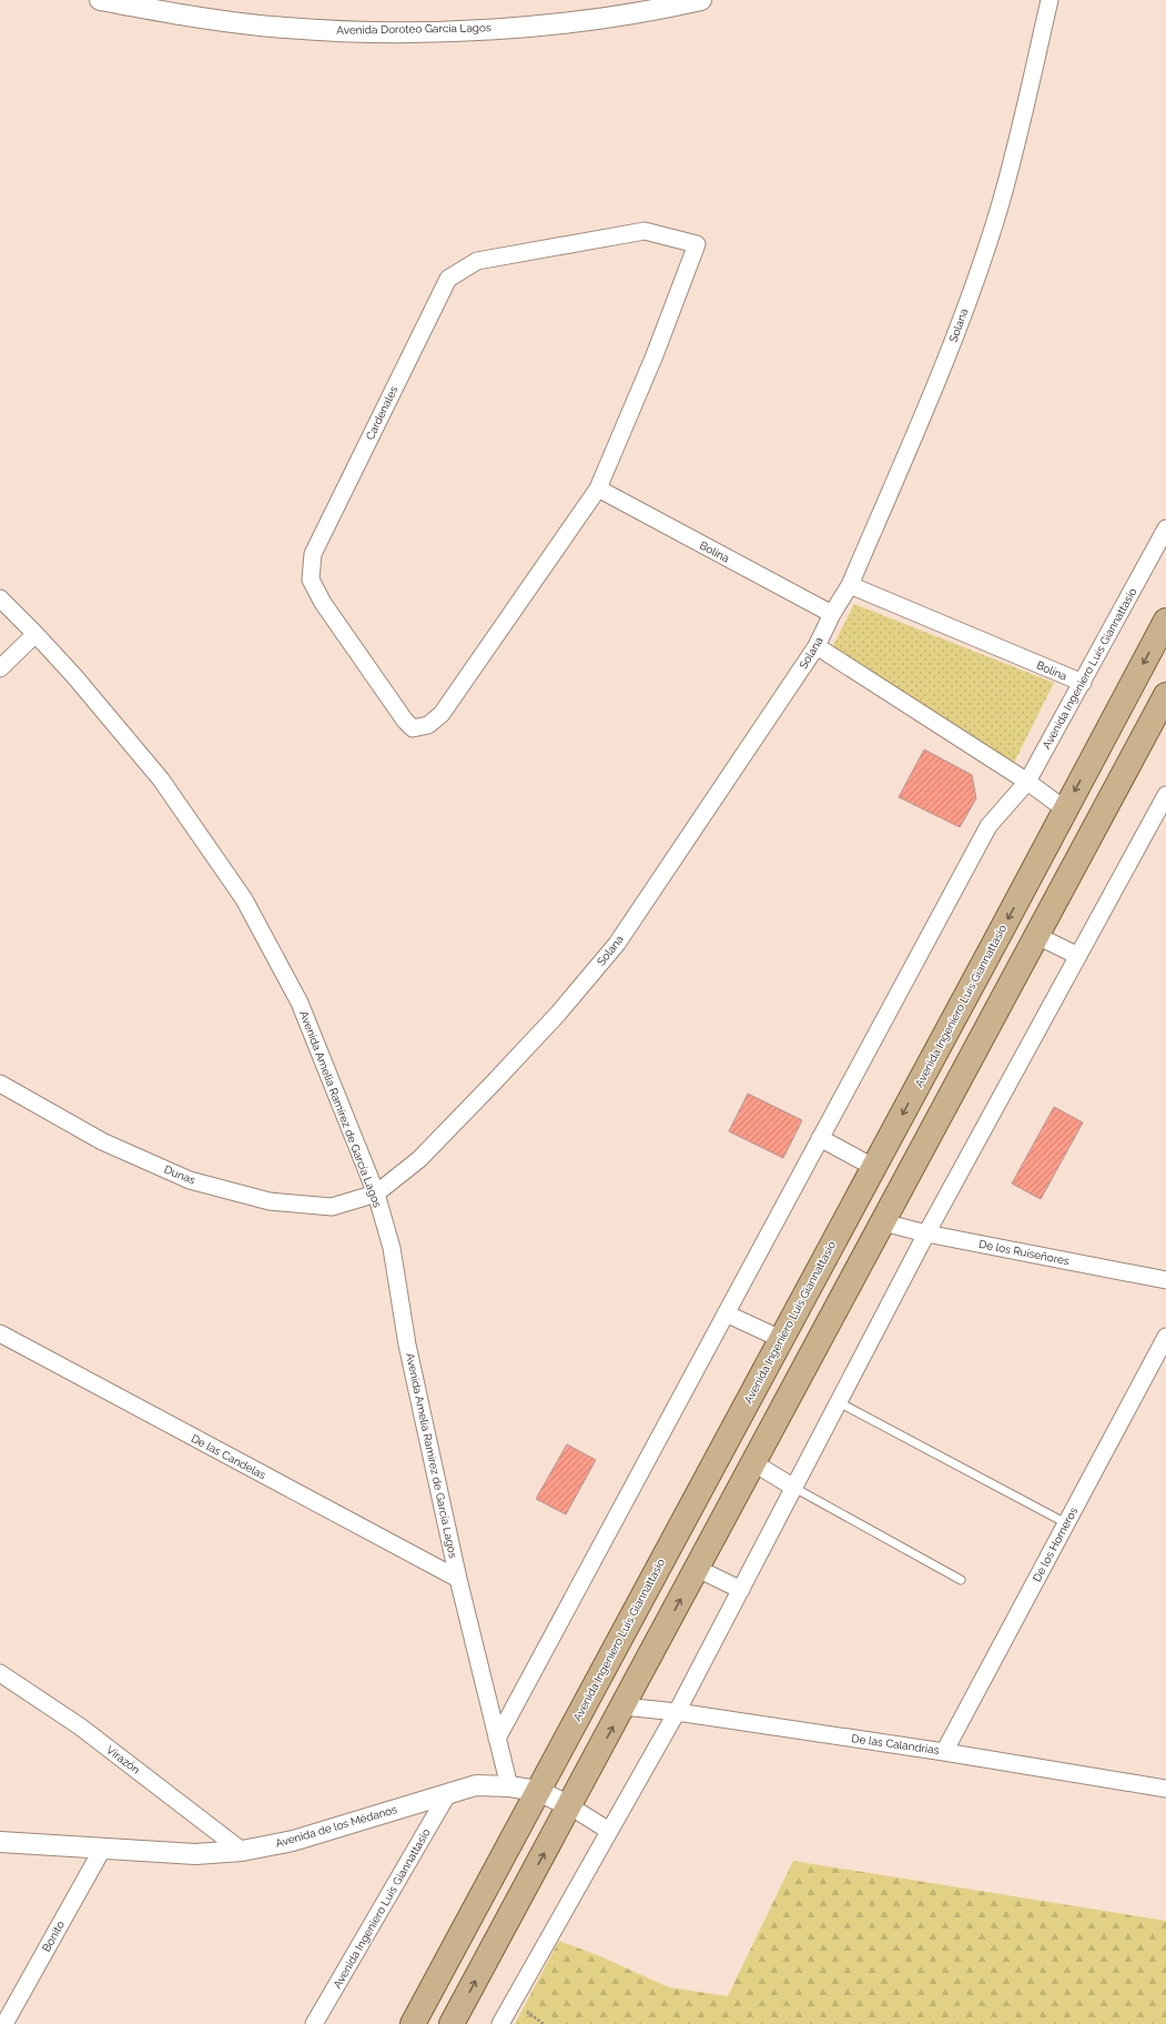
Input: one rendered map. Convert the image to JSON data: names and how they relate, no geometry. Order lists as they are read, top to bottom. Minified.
{"streets":{"main road":["Avenida Ingeniero Luis Giannattasio"],"street":["Avenida Doroteo García Lagos","Solana","Cardenales","Bolina","Avenida Amelia Ramírez de García Lagos","Dunas","De los Ruiseñores","De las Candelas","De los Horneros","De las Calandrias","Virazón","Avenida de los Médanos","Bonito"]},"crossings":[["Solana","Bolina"],["Solana","Avenida Amelia Ramírez de García Lagos"],["Solana","Dunas"],["Cardenales","Bolina"],["Bolina","Avenida Ingeniero Luis Giannattasio"],["Avenida Ingeniero Luis Giannattasio","Avenida Amelia Ramírez de García Lagos"],["Avenida Ingeniero Luis Giannattasio","Avenida de los Médanos"],["Avenida Amelia Ramírez de García Lagos","Dunas"],["Avenida Amelia Ramírez de García Lagos","De las Candelas"],["Avenida Amelia Ramírez de García Lagos","Avenida de los Médanos"],["De los Horneros","De las Calandrias"],["Virazón","Avenida de los Médanos"],["Avenida de los Médanos","Bonito"]]}
